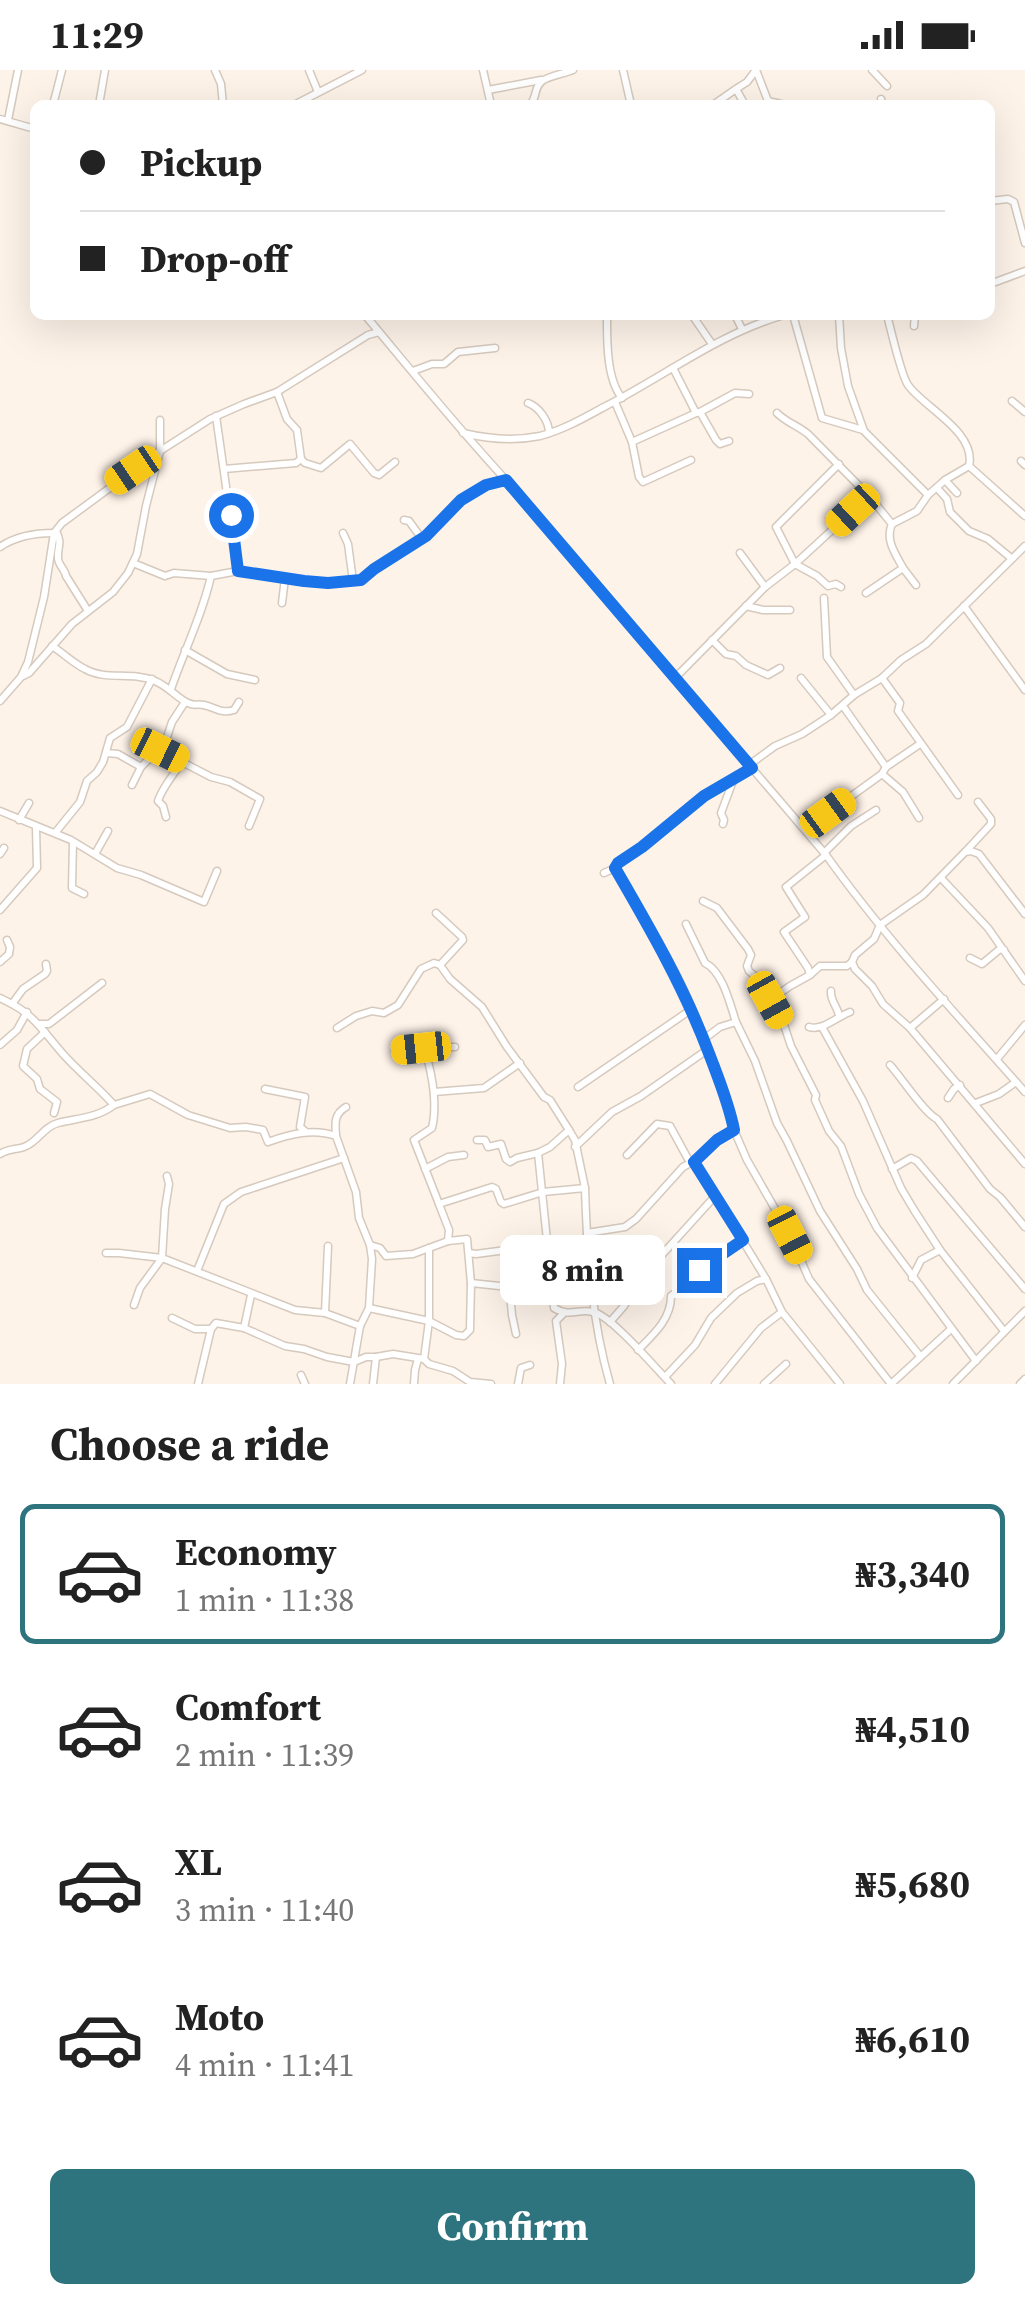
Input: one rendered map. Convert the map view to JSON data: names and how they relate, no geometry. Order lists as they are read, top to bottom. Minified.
{"page":{"status":"11:29","banner":["Pickup","Drop-off"],"bubble":"8 min","heading":"Choose a ride","list":[{"name":"Economy","note":"1 min · 11:38","value":"₦3,340"},{"name":"Comfort","note":"2 min · 11:39","value":"₦4,510"},{"name":"XL","note":"3 min · 11:40","value":"₦5,680"},{"name":"Moto","note":"4 min · 11:41","value":"₦6,610"}],"buttons":"Confirm"}}
